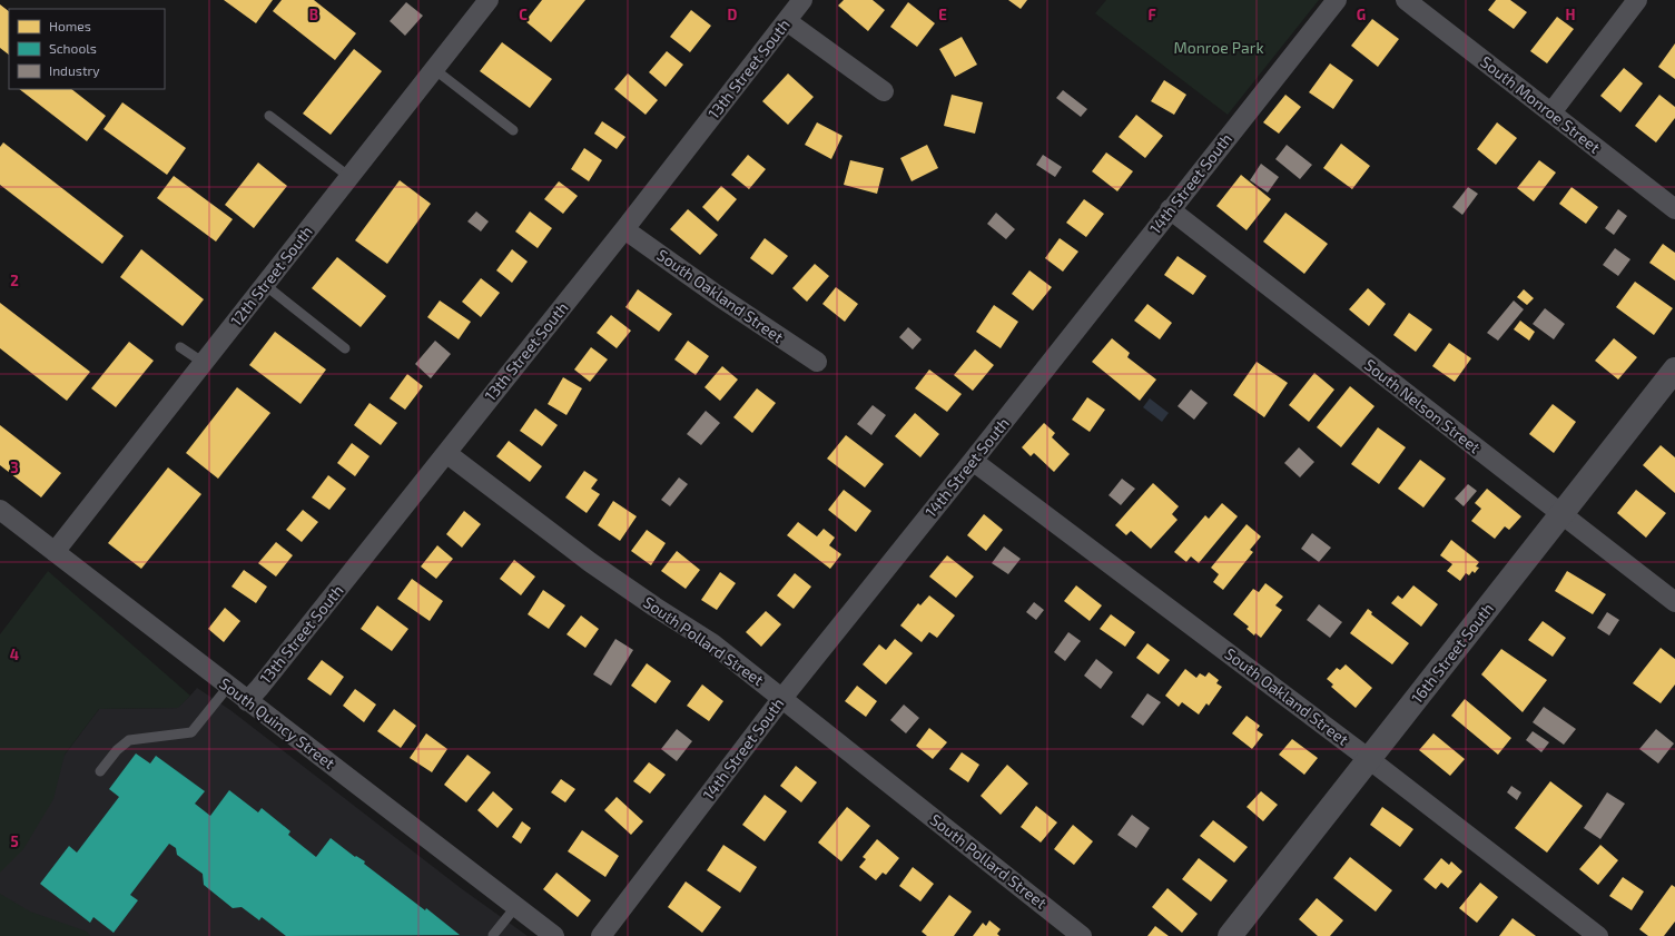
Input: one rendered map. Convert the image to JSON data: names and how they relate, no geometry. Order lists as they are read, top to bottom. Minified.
{"streets":{"street":["13th Street South","South Monroe Street","14th Street South","12th Street South","South Oakland Street","South Nelson Street","South Pollard Street","16th Street South","South Quincy Street"]},"crossings":[["13th Street South","South Oakland Street"],["13th Street South","South Pollard Street"],["13th Street South","South Quincy Street"],["14th Street South","South Oakland Street"],["14th Street South","South Nelson Street"],["14th Street South","South Pollard Street"],["12th Street South","South Quincy Street"],["South Oakland Street","16th Street South"],["South Nelson Street","16th Street South"]],"parks":["Monroe Park"],"legend":["Homes","Schools","Industry"],"grid":{"columns":["B","C","D","E","F","G","H"],"rows":["2","3","4","5"]}}
